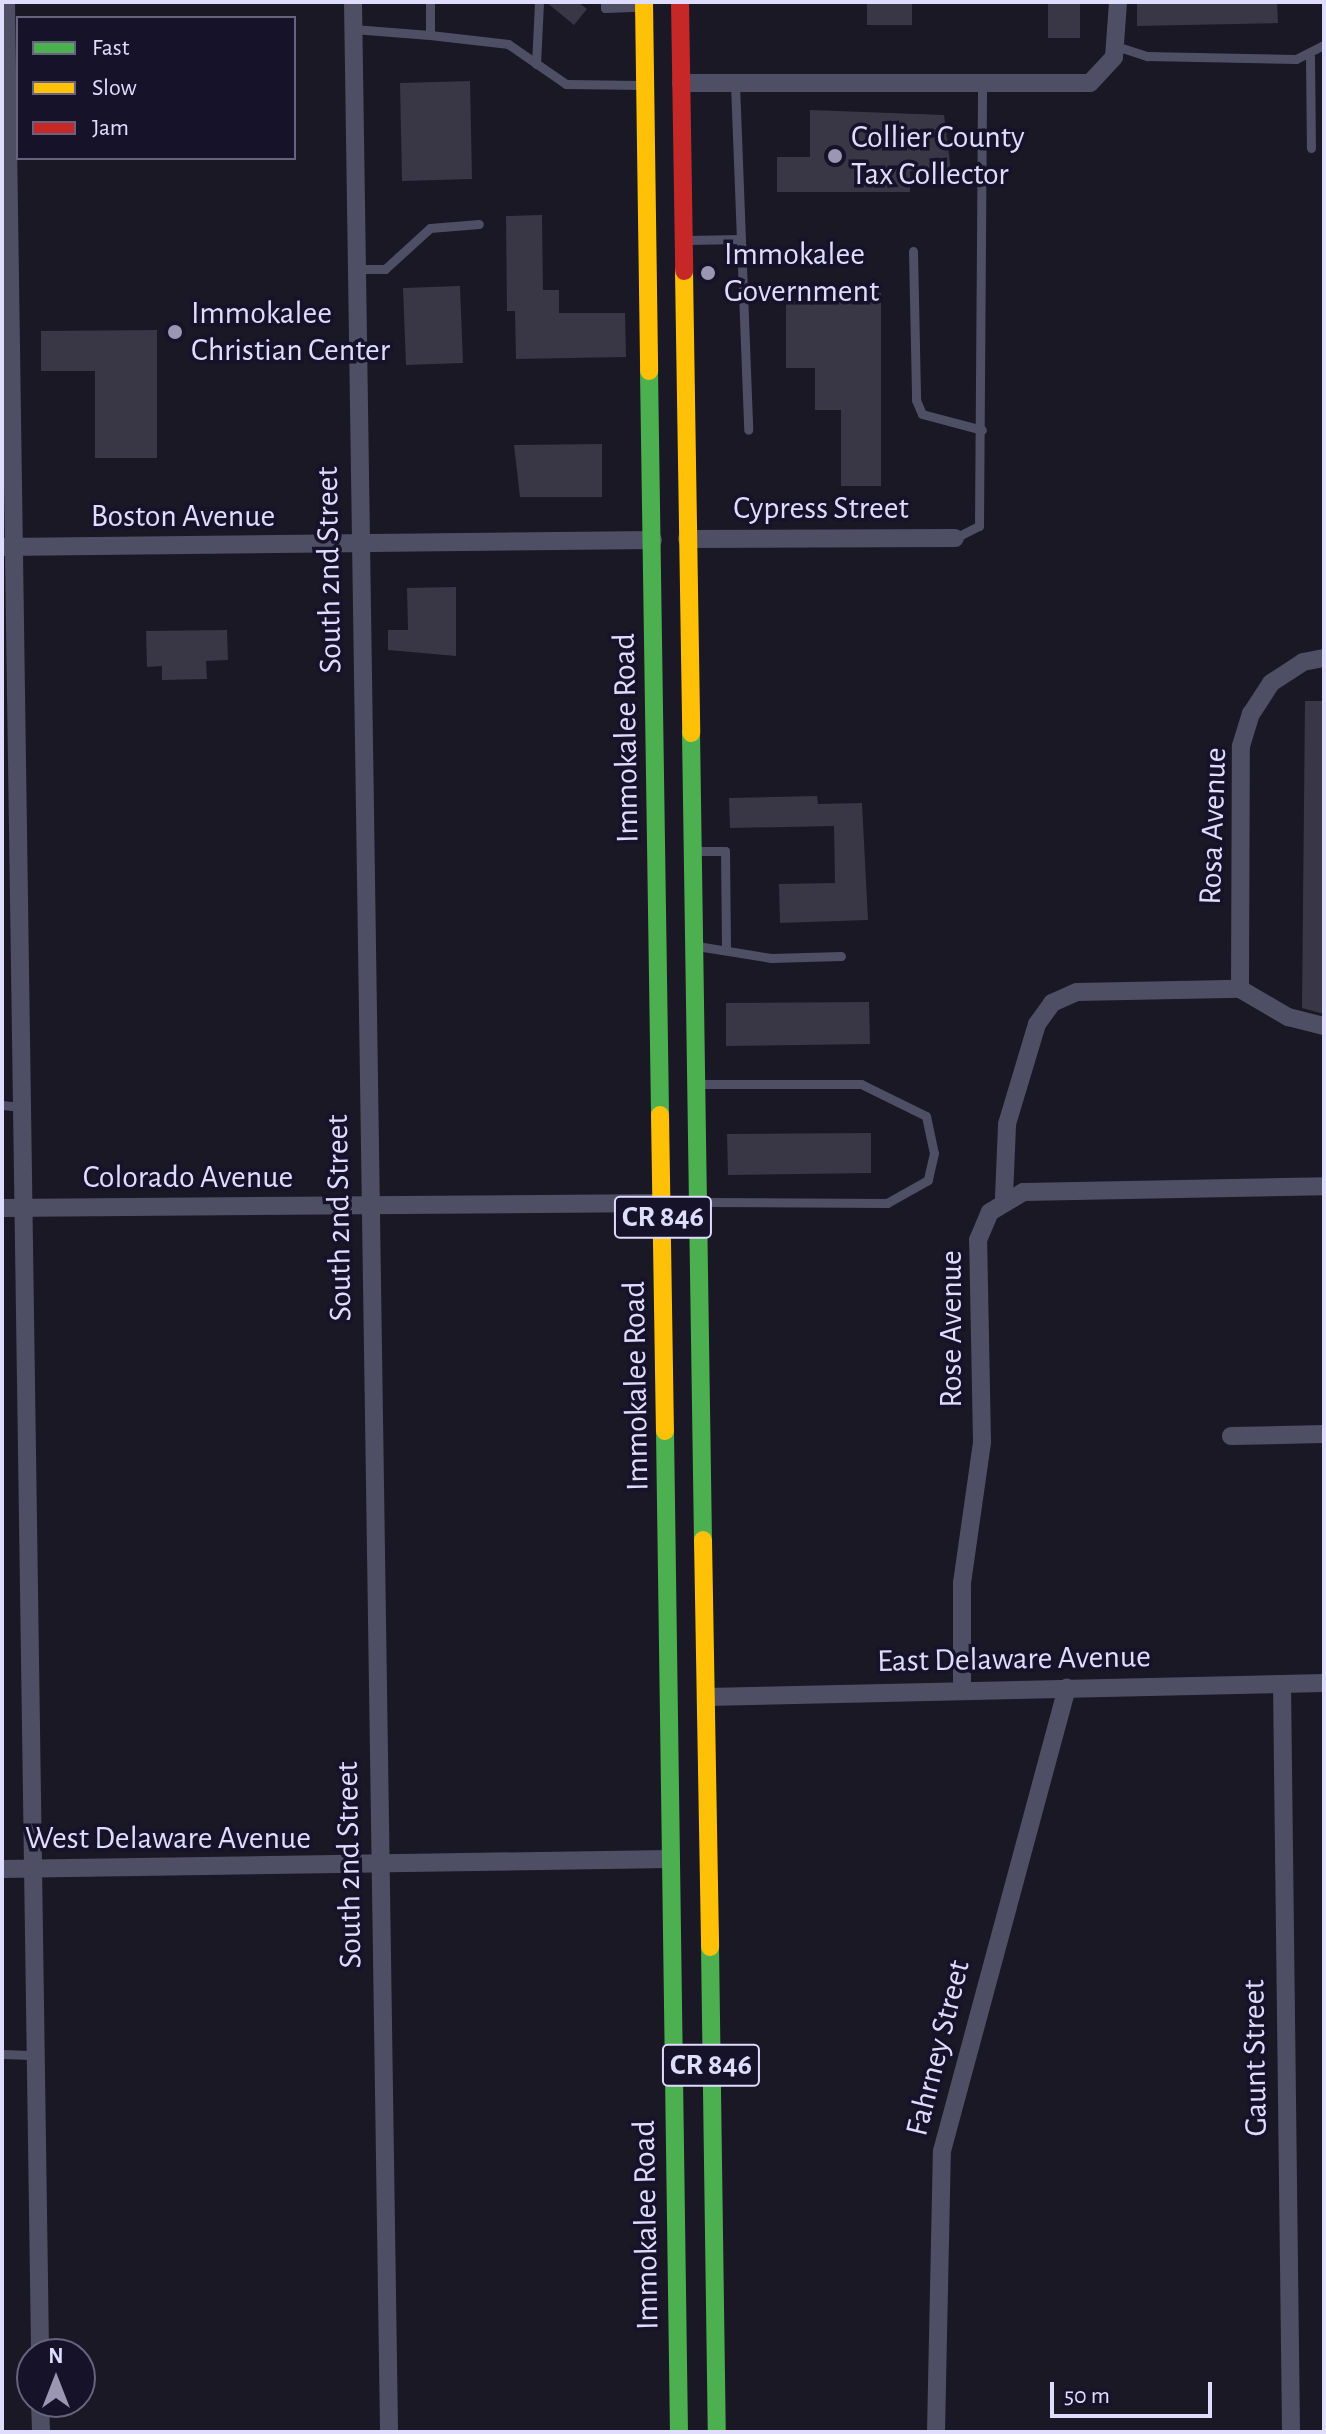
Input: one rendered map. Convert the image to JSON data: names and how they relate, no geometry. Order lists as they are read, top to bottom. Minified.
{"streets":{"main road":["Immokalee Road","CR 846"],"street":["Cypress Street","Boston Avenue","South 2nd Street","Rosa Avenue","Colorado Avenue","Rose Avenue","East Delaware Avenue","West Delaware Avenue","Fahrney Street","Gaunt Street"]},"crossings":[["Cypress Street","Immokalee Road"],["Boston Avenue","South 2nd Street"],["Boston Avenue","Immokalee Road"],["South 2nd Street","Colorado Avenue"],["South 2nd Street","West Delaware Avenue"],["Immokalee Road","Colorado Avenue"],["Immokalee Road","East Delaware Avenue"],["Immokalee Road","West Delaware Avenue"],["Rose Avenue","East Delaware Avenue"],["East Delaware Avenue","Fahrney Street"],["East Delaware Avenue","Gaunt Street"]],"places":["Collier County Tax Collector","Immokalee Government","Immokalee Christian Center"],"legend":["Fast","Slow","Jam"],"scale_bar":"50 m","north":"top"}
